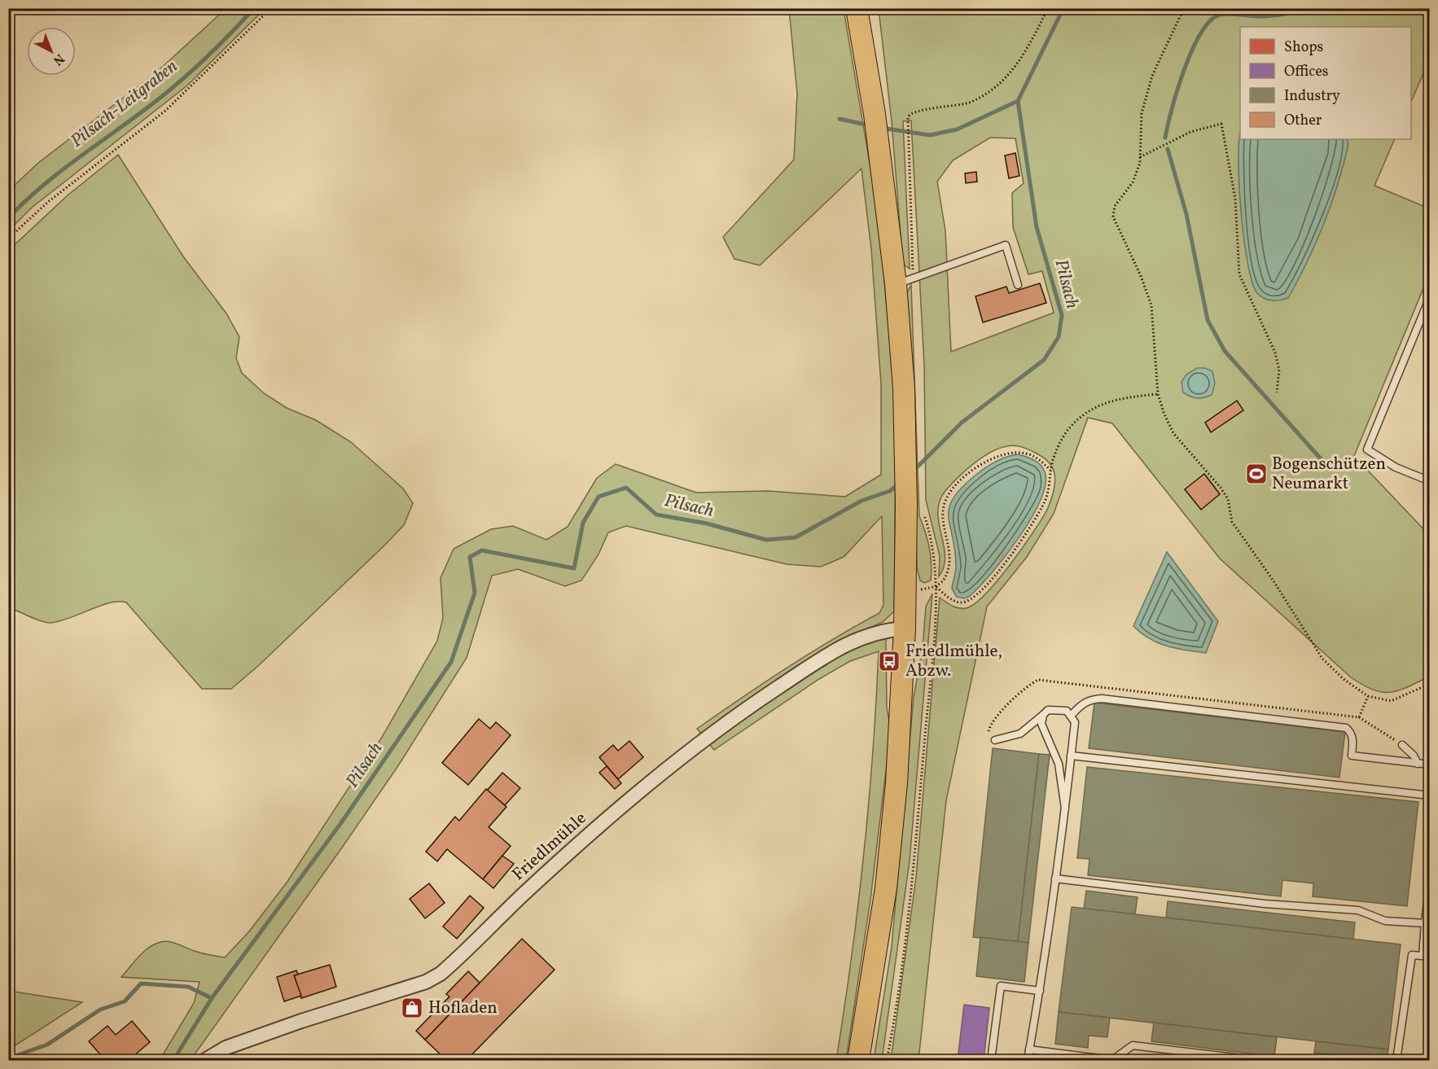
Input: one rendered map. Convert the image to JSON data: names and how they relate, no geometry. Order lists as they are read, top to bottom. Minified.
{"streets":{"street":["Friedlmühle"]},"water":["Pilsach-Leitgraben","Pilsach"],"places":{"sports":["Bogenschützen Neumarkt"],"bus stop":["Friedlmühle, Abzw."],"shop":["Hofladen"]},"legend":["Shops","Offices","Industry","Other"],"north":"bottom right"}
